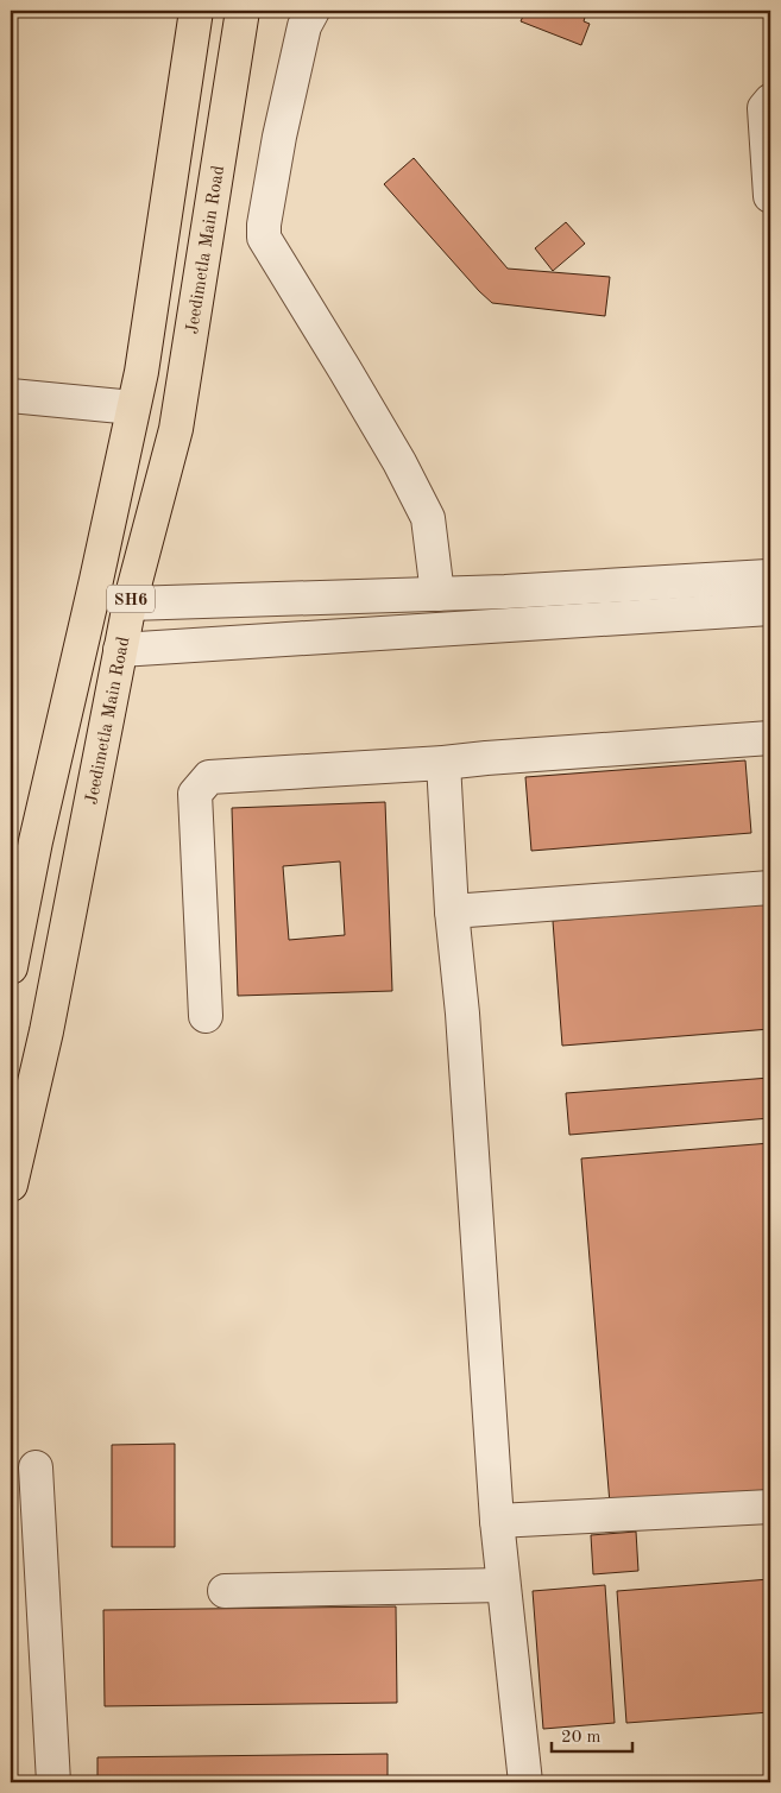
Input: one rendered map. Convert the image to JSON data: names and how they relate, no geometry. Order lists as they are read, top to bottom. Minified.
{"streets":{"main road":["Jeedimetla Main Road","SH6"]},"scale_bar":"20 m"}
